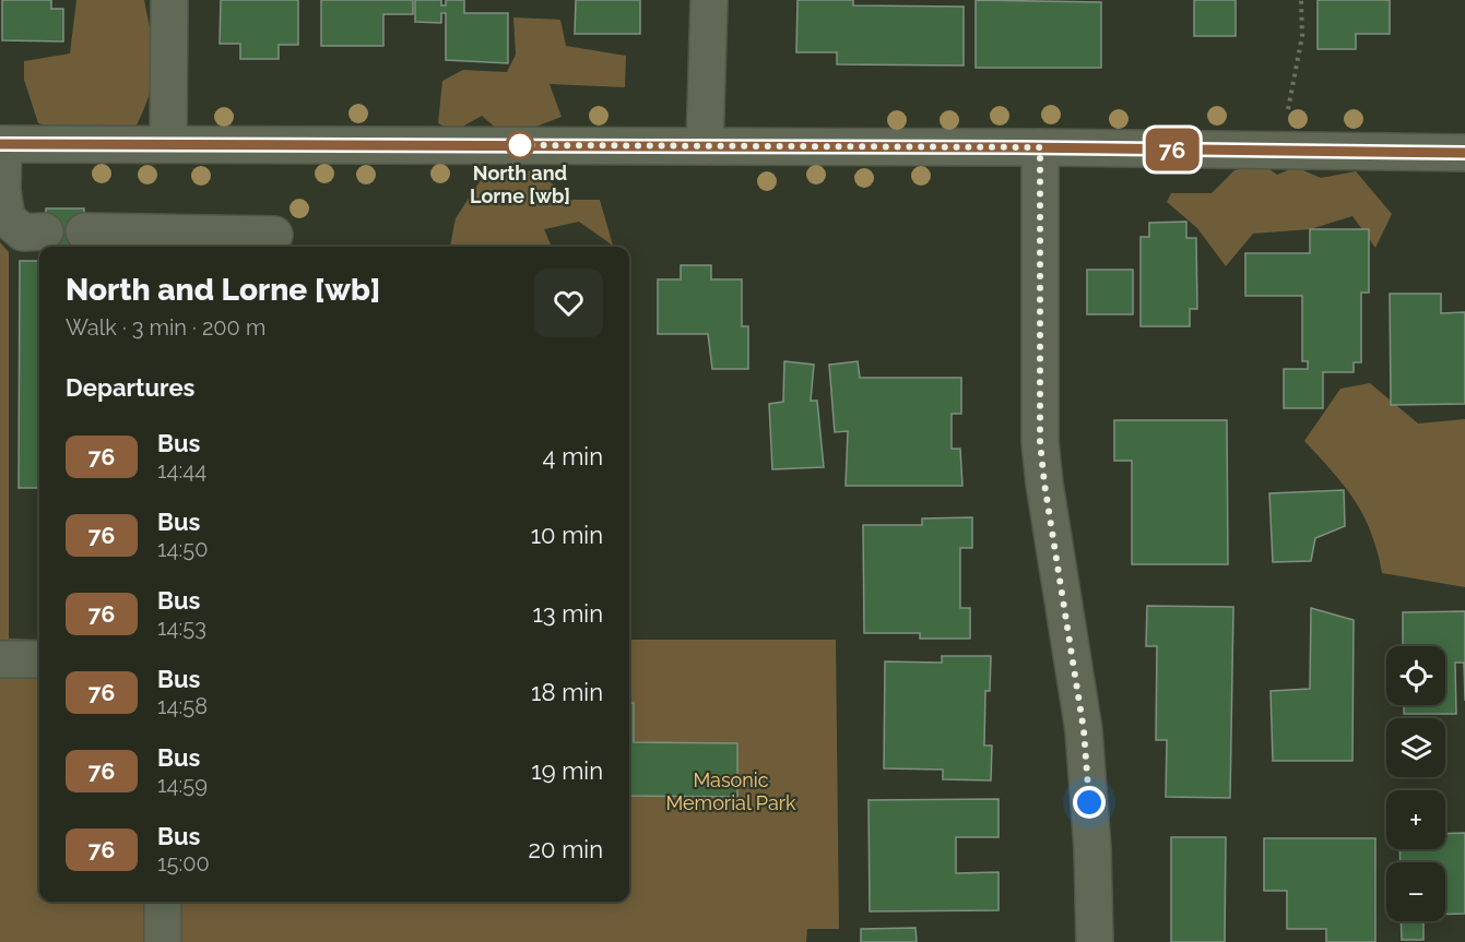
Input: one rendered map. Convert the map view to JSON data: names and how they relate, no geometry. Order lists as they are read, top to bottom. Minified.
{"parks":["Masonic Memorial Park"],"places":["North and Lorne [wb]"],"lines":["bus line 76"],"page":{"on_map":"76","heading":[["North and Lorne [wb]","Walk · 3 min · 200 m"],"Departures"],"list":[{"mark":"76","name":"Bus","note":"14:44","value":"4 min"},{"mark":"76","name":"Bus","note":"14:50","value":"10 min"},{"mark":"76","name":"Bus","note":"14:53","value":"13 min"},{"mark":"76","name":"Bus","note":"14:58","value":"18 min"},{"mark":"76","name":"Bus","note":"14:59","value":"19 min"},{"mark":"76","name":"Bus","note":"15:00","value":"20 min"}],"map_buttons":["+","−"]}}
